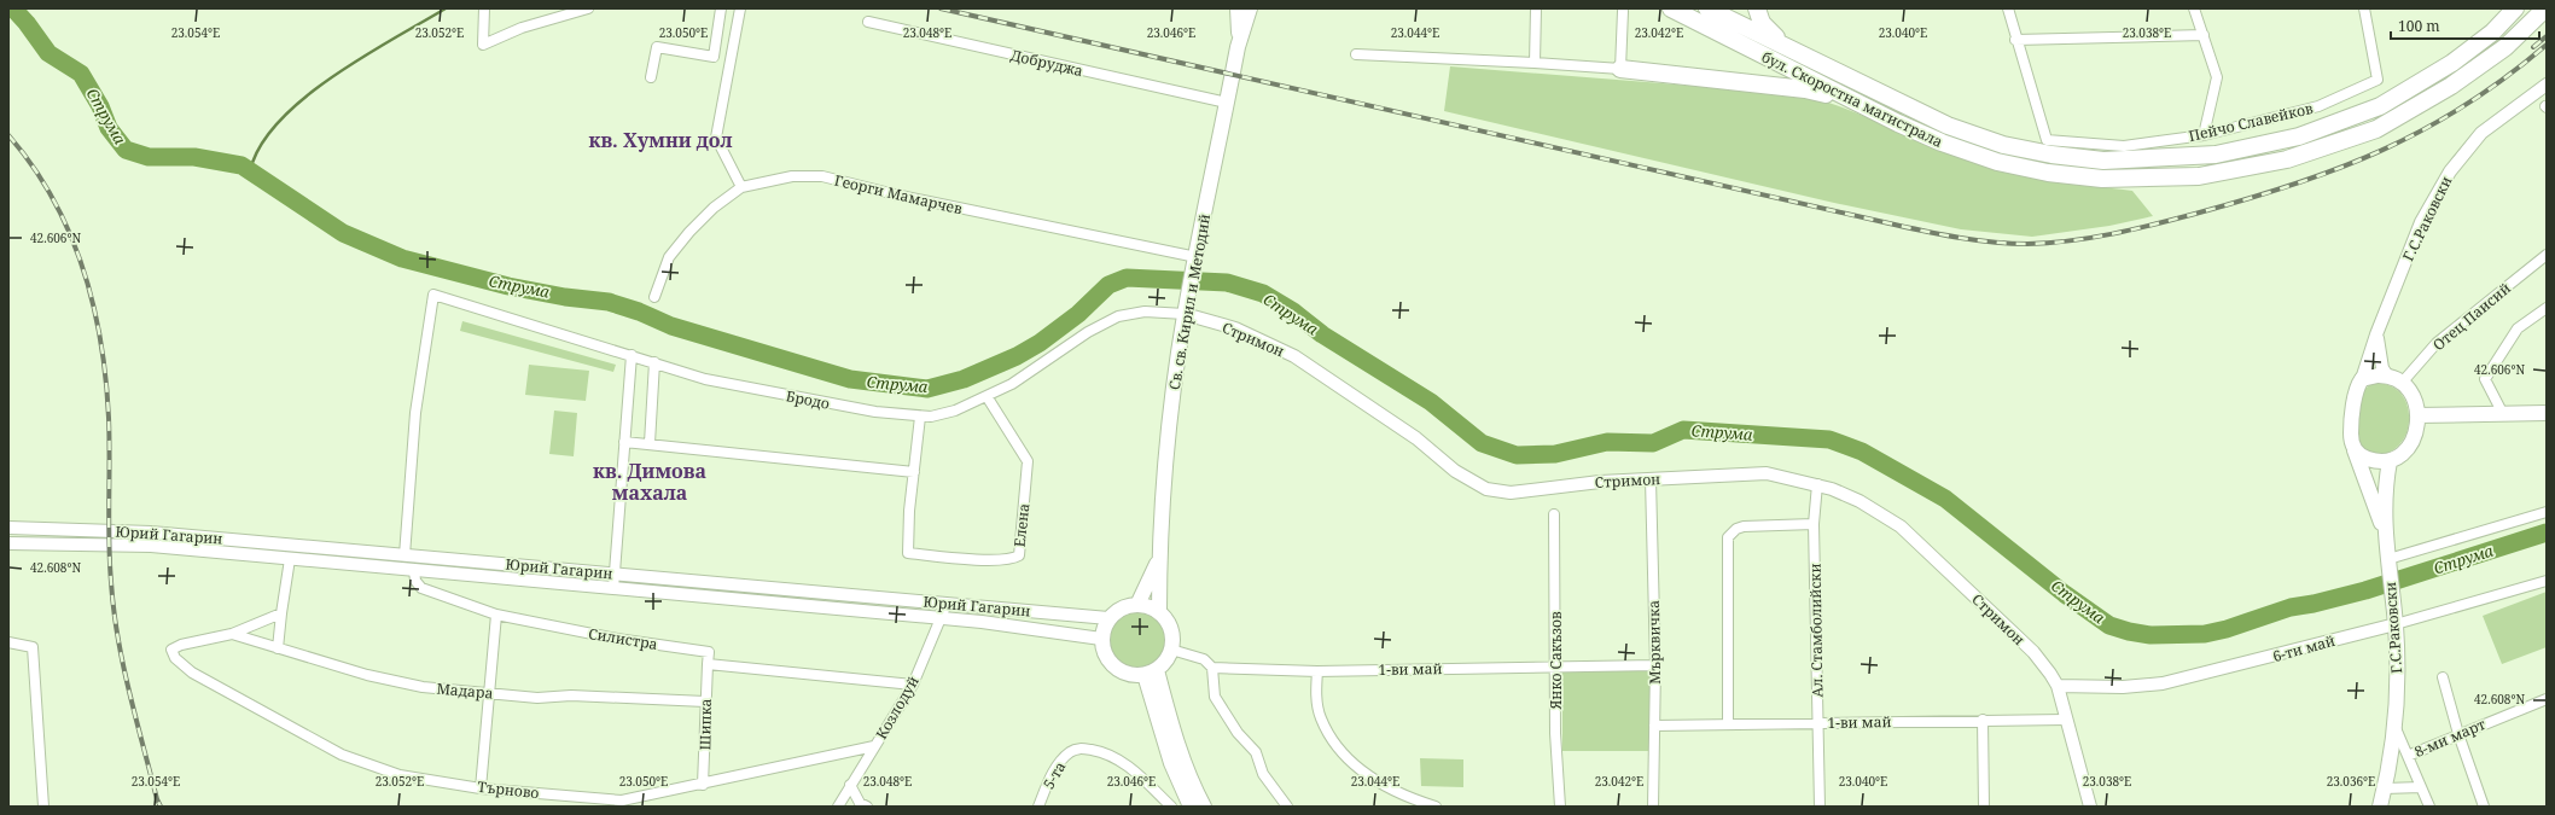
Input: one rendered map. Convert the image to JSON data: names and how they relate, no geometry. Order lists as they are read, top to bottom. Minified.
{"streets":{"highway":["бул. Скоростна магистрала"],"main road":["Г.С.Раковски","Св. св. Кирил и Методий"],"street":["Добруджа","Пейчо Славейков","Георги Мамарчев","Отец Паисий","Стримон","Бродо","Елена","Юрий Гагарин","Ал. Стамболийски","Силистра","Мърквичка","6-ти май","Янко Сакъзов","1-ви май","Мадара","Козлодуй","Шипка","8-ми март","5-та","Търново"]},"crossings":[["Добруджа","Св. св. Кирил и Методий"],["Георги Мамарчев","Св. св. Кирил и Методий"],["Г.С.Раковски","Отец Паисий"],["Г.С.Раковски","6-ти май"],["Г.С.Раковски","8-ми март"],["Св. св. Кирил и Методий","Стримон"],["Св. св. Кирил и Методий","Юрий Гагарин"],["Св. св. Кирил и Методий","1-ви май"],["Стримон","Бродо"],["Стримон","Ал. Стамболийски"],["Стримон","Мърквичка"],["Стримон","6-ти май"],["Бродо","Елена"],["Бродо","Юрий Гагарин"],["Юрий Гагарин","1-ви май"],["Юрий Гагарин","Козлодуй"],["Ал. Стамболийски","1-ви май"],["Силистра","Шипка"],["Мърквичка","1-ви май"],["Янко Сакъзов","1-ви май"],["Мадара","Шипка"],["Мадара","Търново"],["Козлодуй","Търново"],["Шипка","Търново"]],"districts":["кв. Хумни дол","кв. Димова махала"],"water":["Струма"],"scale_bar":"100 m","coordinates":["23.054°E","23.052°E","23.050°E","23.048°E","23.046°E","23.044°E","23.042°E","23.040°E","23.038°E","42.606°N","42.608°N","23.036°E"]}
